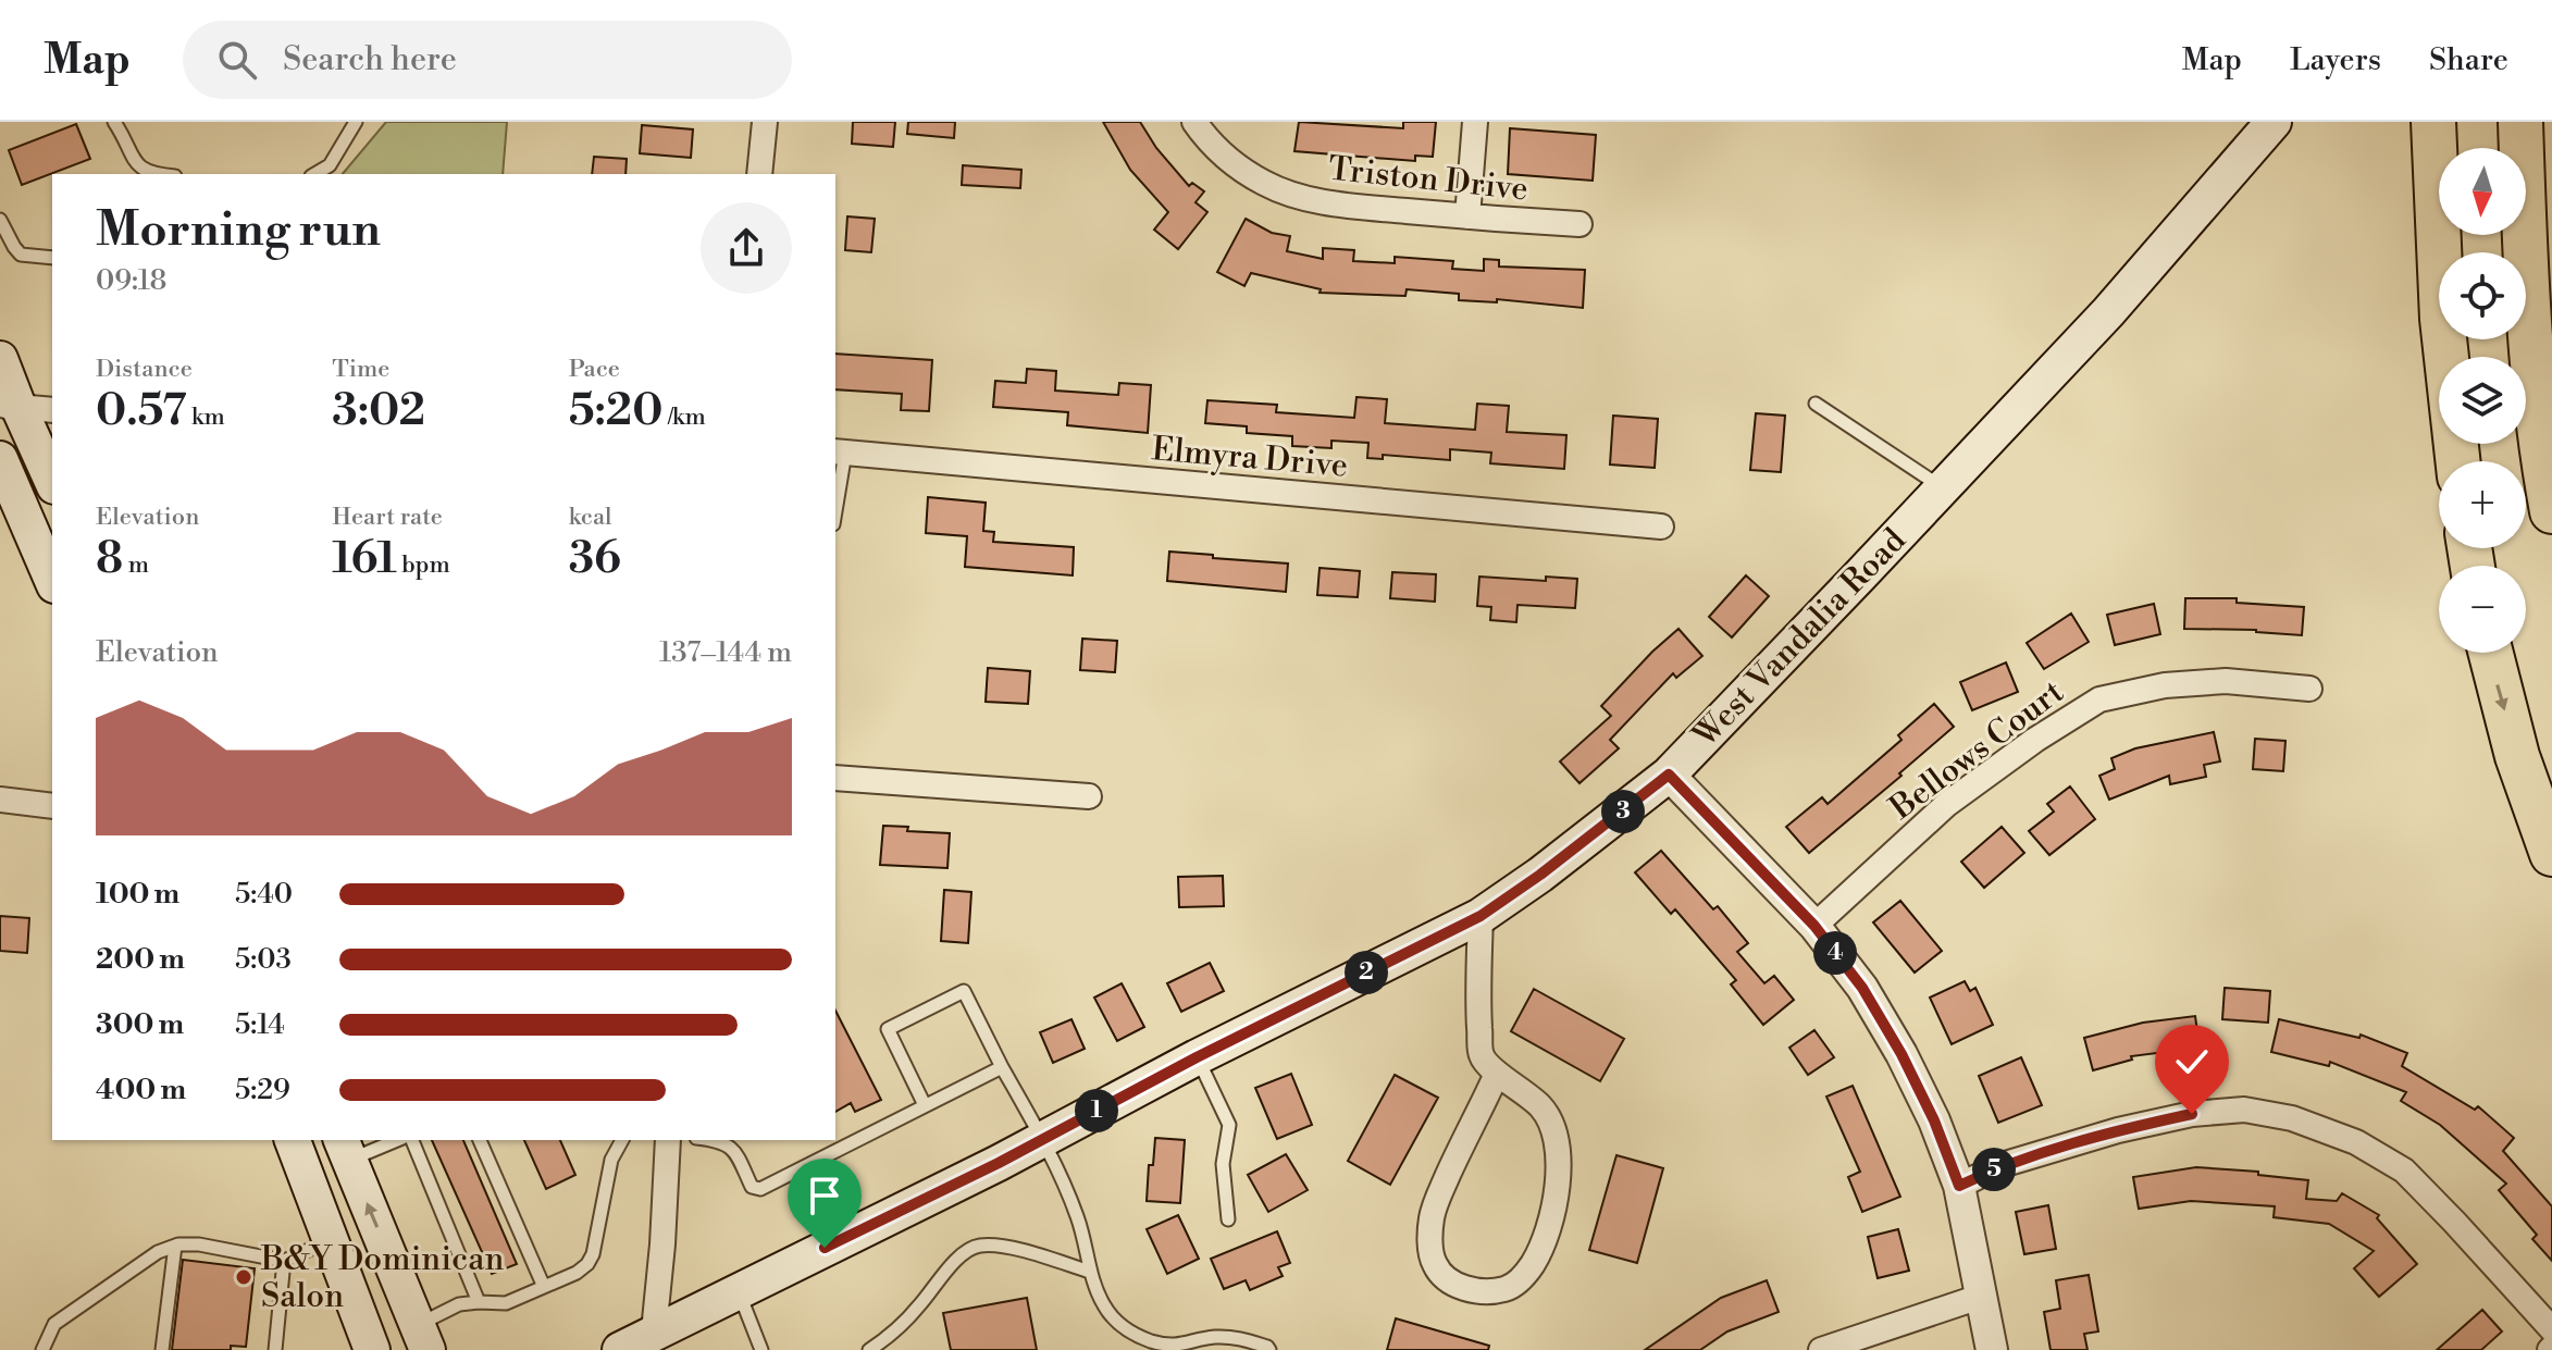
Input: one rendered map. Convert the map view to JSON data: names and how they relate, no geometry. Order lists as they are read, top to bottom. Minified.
{"streets":{"main road":["West Vandalia Road"],"street":["Triston Drive","Elmyra Drive","Bellows Court"]},"places":["B&Y Dominican Salon"],"north":"bottom","page":{"header":"Map","search":"Search here","nav":["Map","Layers","Share"],"map_buttons":["+","−"],"heading":["Morning run","09:18"],"stats":[["Distance","0.57 km"],["Time","3:02"],["Pace","5:20 /km"],["Elevation","8 m"],["Heart rate","161 bpm"],["kcal","36"]],"chart":["Elevation","137–144 m"],"pins":["3","4","2","1","5"],"list":[{"name":"100 m","note":"5:40"},{"name":"200 m","note":"5:03"},{"name":"300 m","note":"5:14"},{"name":"400 m","note":"5:29"}]}}
